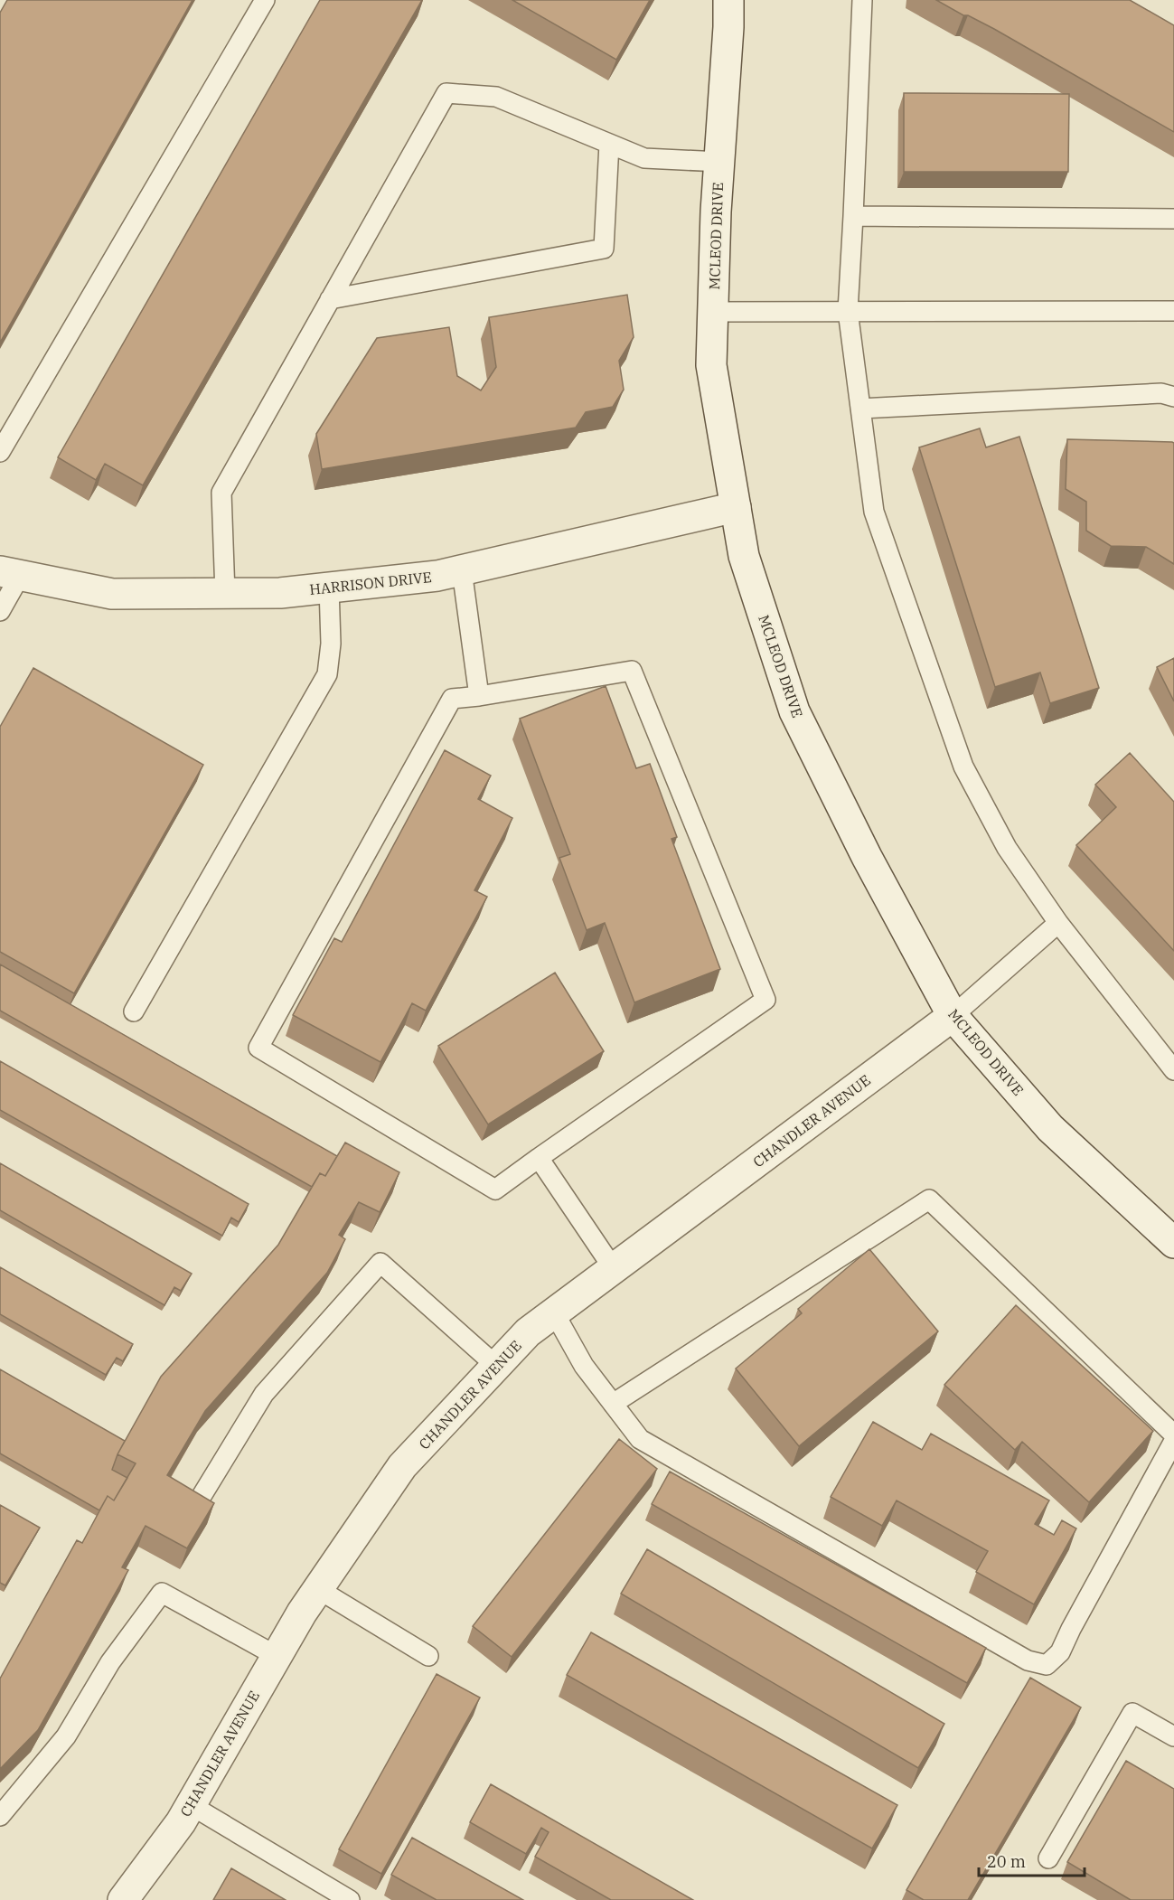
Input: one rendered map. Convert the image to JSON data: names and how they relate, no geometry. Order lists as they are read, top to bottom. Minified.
{"streets":{"street":["MCLEOD DRIVE","HARRISON DRIVE","CHANDLER AVENUE"]},"crossings":[["MCLEOD DRIVE","HARRISON DRIVE"],["MCLEOD DRIVE","CHANDLER AVENUE"]],"scale_bar":"20 m"}
